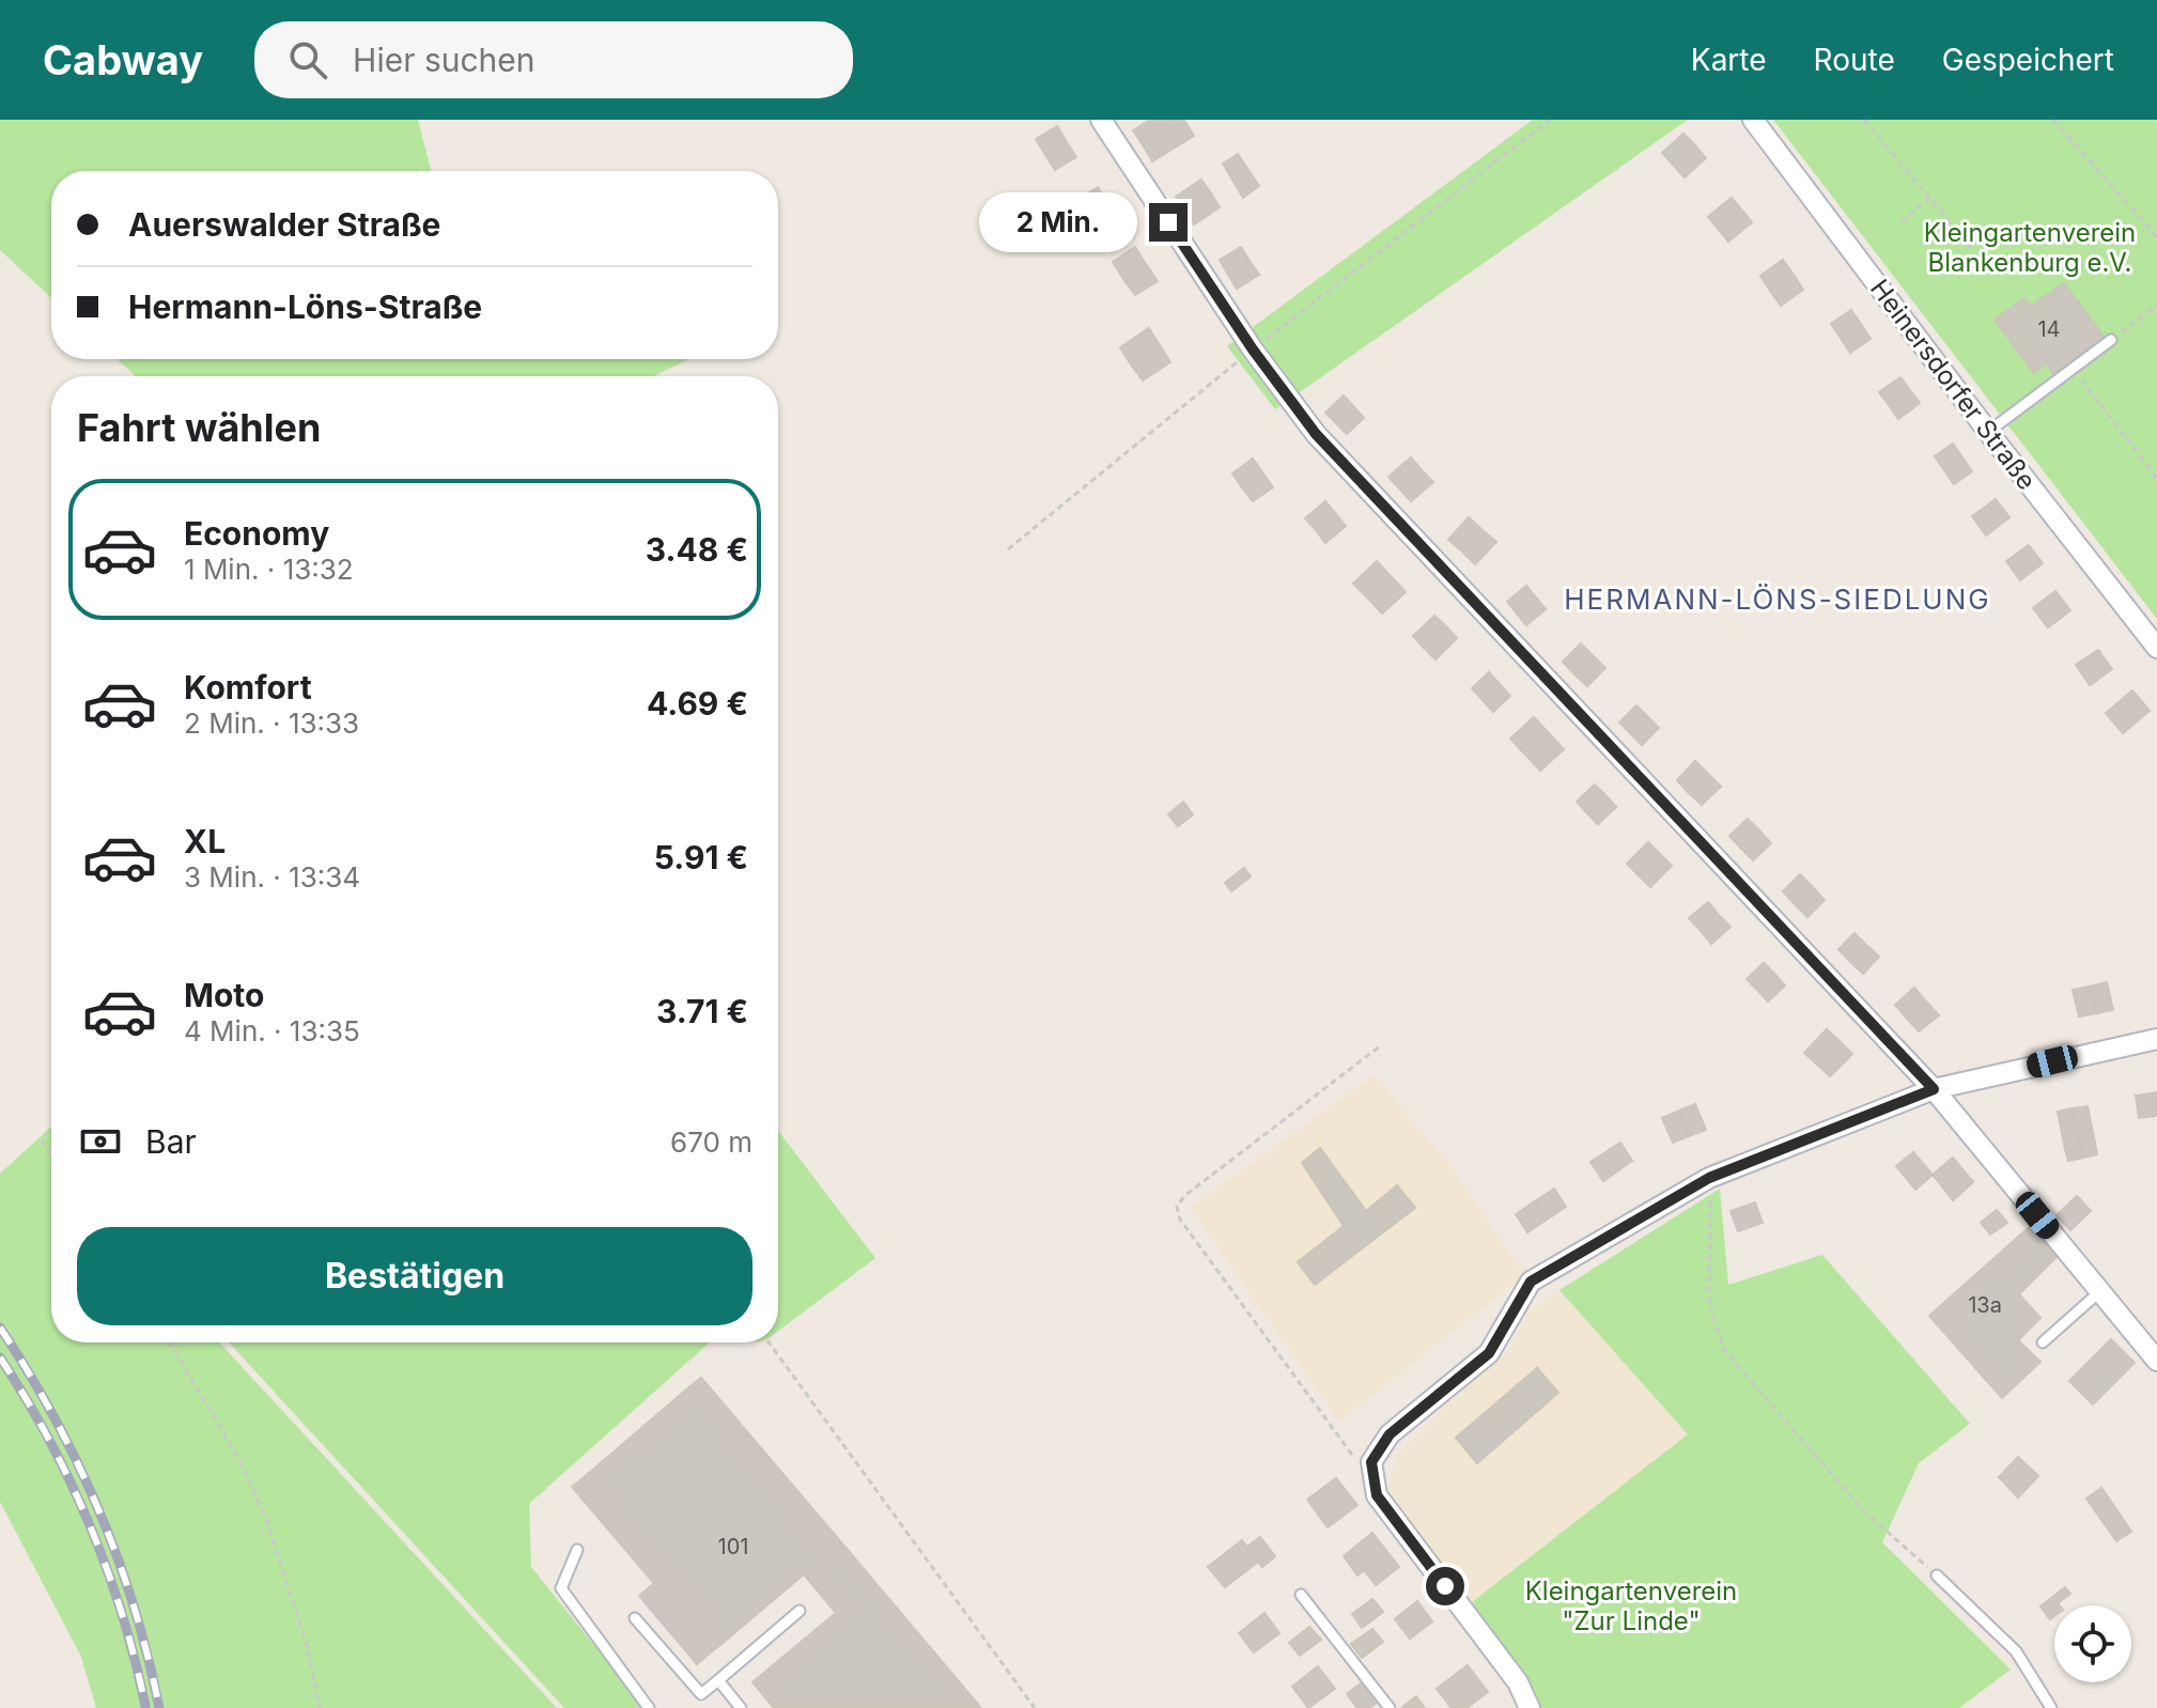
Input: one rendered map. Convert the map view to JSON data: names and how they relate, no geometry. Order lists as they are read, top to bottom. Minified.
{"streets":{"street":["Heinersdorfer Straße"]},"districts":["HERMANN-LÖNS-SIEDLUNG"],"parks":["Kleingartenverein Blankenburg e.V.","Kleingartenverein \"Zur Linde\""],"house_numbers":["14","13a","101"],"page":{"header":"Cabway","search":"Hier suchen","nav":["Karte","Route","Gespeichert"],"banner":["Auerswalder Straße","Hermann-Löns-Straße"],"bubble":"2 Min.","heading":"Fahrt wählen","list":[{"name":"Economy","note":"1 Min. · 13:32","value":"3.48 €"},{"name":"Komfort","note":"2 Min. · 13:33","value":"4.69 €"},{"name":"XL","note":"3 Min. · 13:34","value":"5.91 €"},{"name":"Moto","note":"4 Min. · 13:35","value":"3.71 €"}],"pay":["Bar","670 m"],"buttons":"Bestätigen"}}
